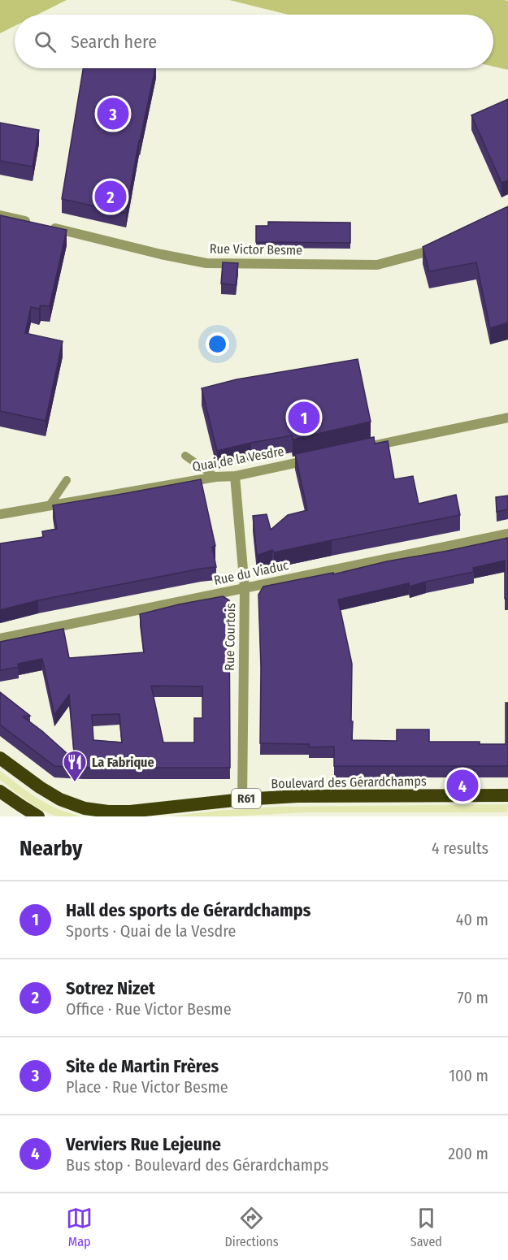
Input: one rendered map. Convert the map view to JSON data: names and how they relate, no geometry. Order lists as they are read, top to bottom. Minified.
{"streets":{"highway":["Boulevard des Gérardchamps","R61"],"street":["Rue Victor Besme","Quai de la Vesdre","Rue du Viaduc","Rue Courtois"]},"crossings":[["Quai de la Vesdre","Rue Courtois"],["Rue du Viaduc","Rue Courtois"],["Rue Courtois","Boulevard des Gérardchamps"]],"places":{"restaurant":["La Fabrique"]},"page":{"search":"Search here","pins":["3","2","1","4"],"heading":["Nearby","4 results"],"list":[{"mark":"1","name":"Hall des sports de Gérardchamps","note":"Sports · Quai de la Vesdre","value":"40 m"},{"mark":"2","name":"Sotrez Nizet","note":"Office · Rue Victor Besme","value":"70 m"},{"mark":"3","name":"Site de Martin Frères","note":"Place · Rue Victor Besme","value":"100 m"},{"mark":"4","name":"Verviers Rue Lejeune","note":"Bus stop · Boulevard des Gérardchamps","value":"200 m"}],"nav":["Map","Directions","Saved"]}}
